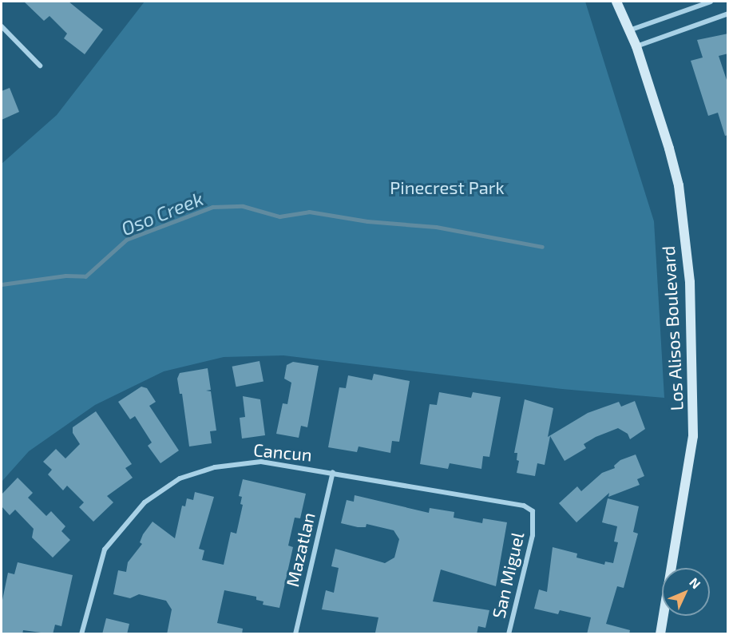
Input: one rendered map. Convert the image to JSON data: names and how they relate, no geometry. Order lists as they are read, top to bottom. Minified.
{"streets":{"main road":["Los Alisos Boulevard"],"street":["Cancun","Mazatlan","San Miguel"]},"crossings":[["Cancun","Mazatlan"],["Cancun","San Miguel"]],"water":["Oso Creek"],"parks":["Pinecrest Park"],"north":"top right"}
